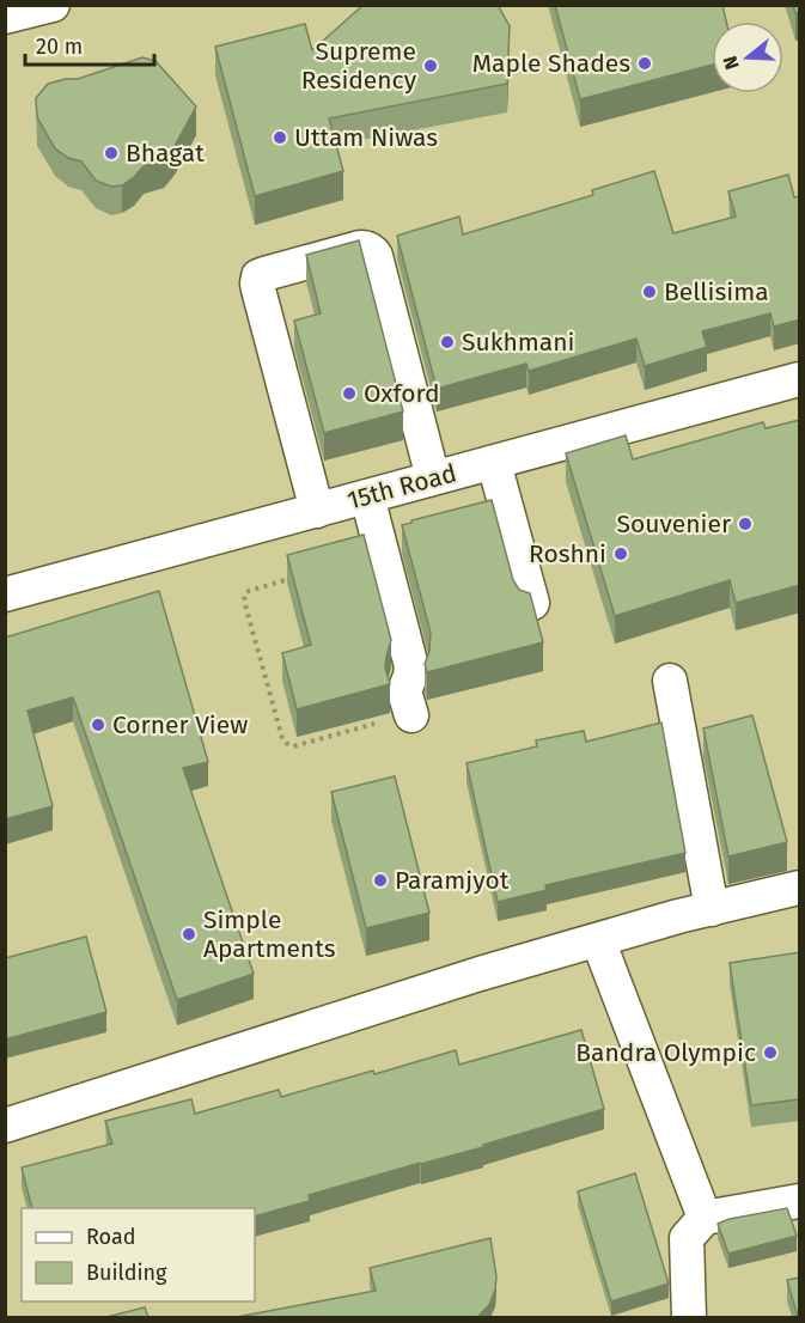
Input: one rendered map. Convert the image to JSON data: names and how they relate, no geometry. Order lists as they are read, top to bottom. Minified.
{"streets":{"street":["15th Road"]},"places":["Maple Shades","Supreme Residency","Uttam Niwas","Bhagat","Bellisima","Sukhmani","Oxford","Souvenier","Roshni","Corner View","Paramjyot","Simple Apartments","Bandra Olympic"],"legend":["Road","Building"],"scale_bar":"20 m","north":"left"}
